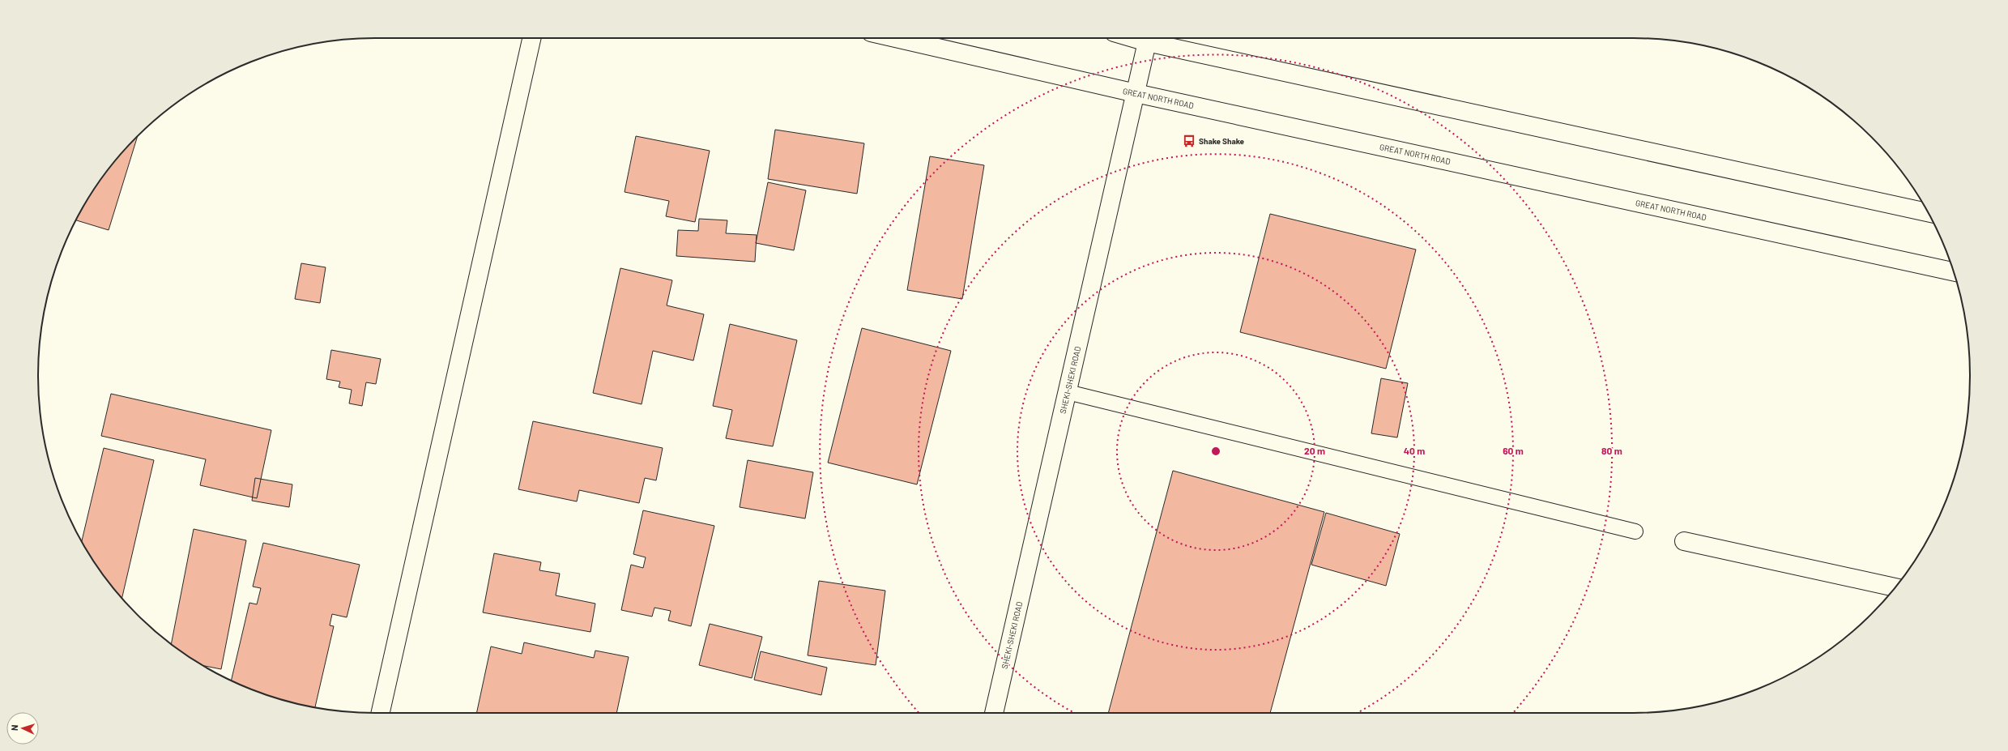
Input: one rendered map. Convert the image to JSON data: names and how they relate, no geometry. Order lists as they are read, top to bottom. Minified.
{"streets":{"main road":["GREAT NORTH ROAD","SHEKI-SHEKI ROAD"]},"crossings":[["GREAT NORTH ROAD","SHEKI-SHEKI ROAD"]],"places":{"bus stop":["Shake Shake"]},"north":"left","rings":["20 m","40 m","60 m","80 m"]}
